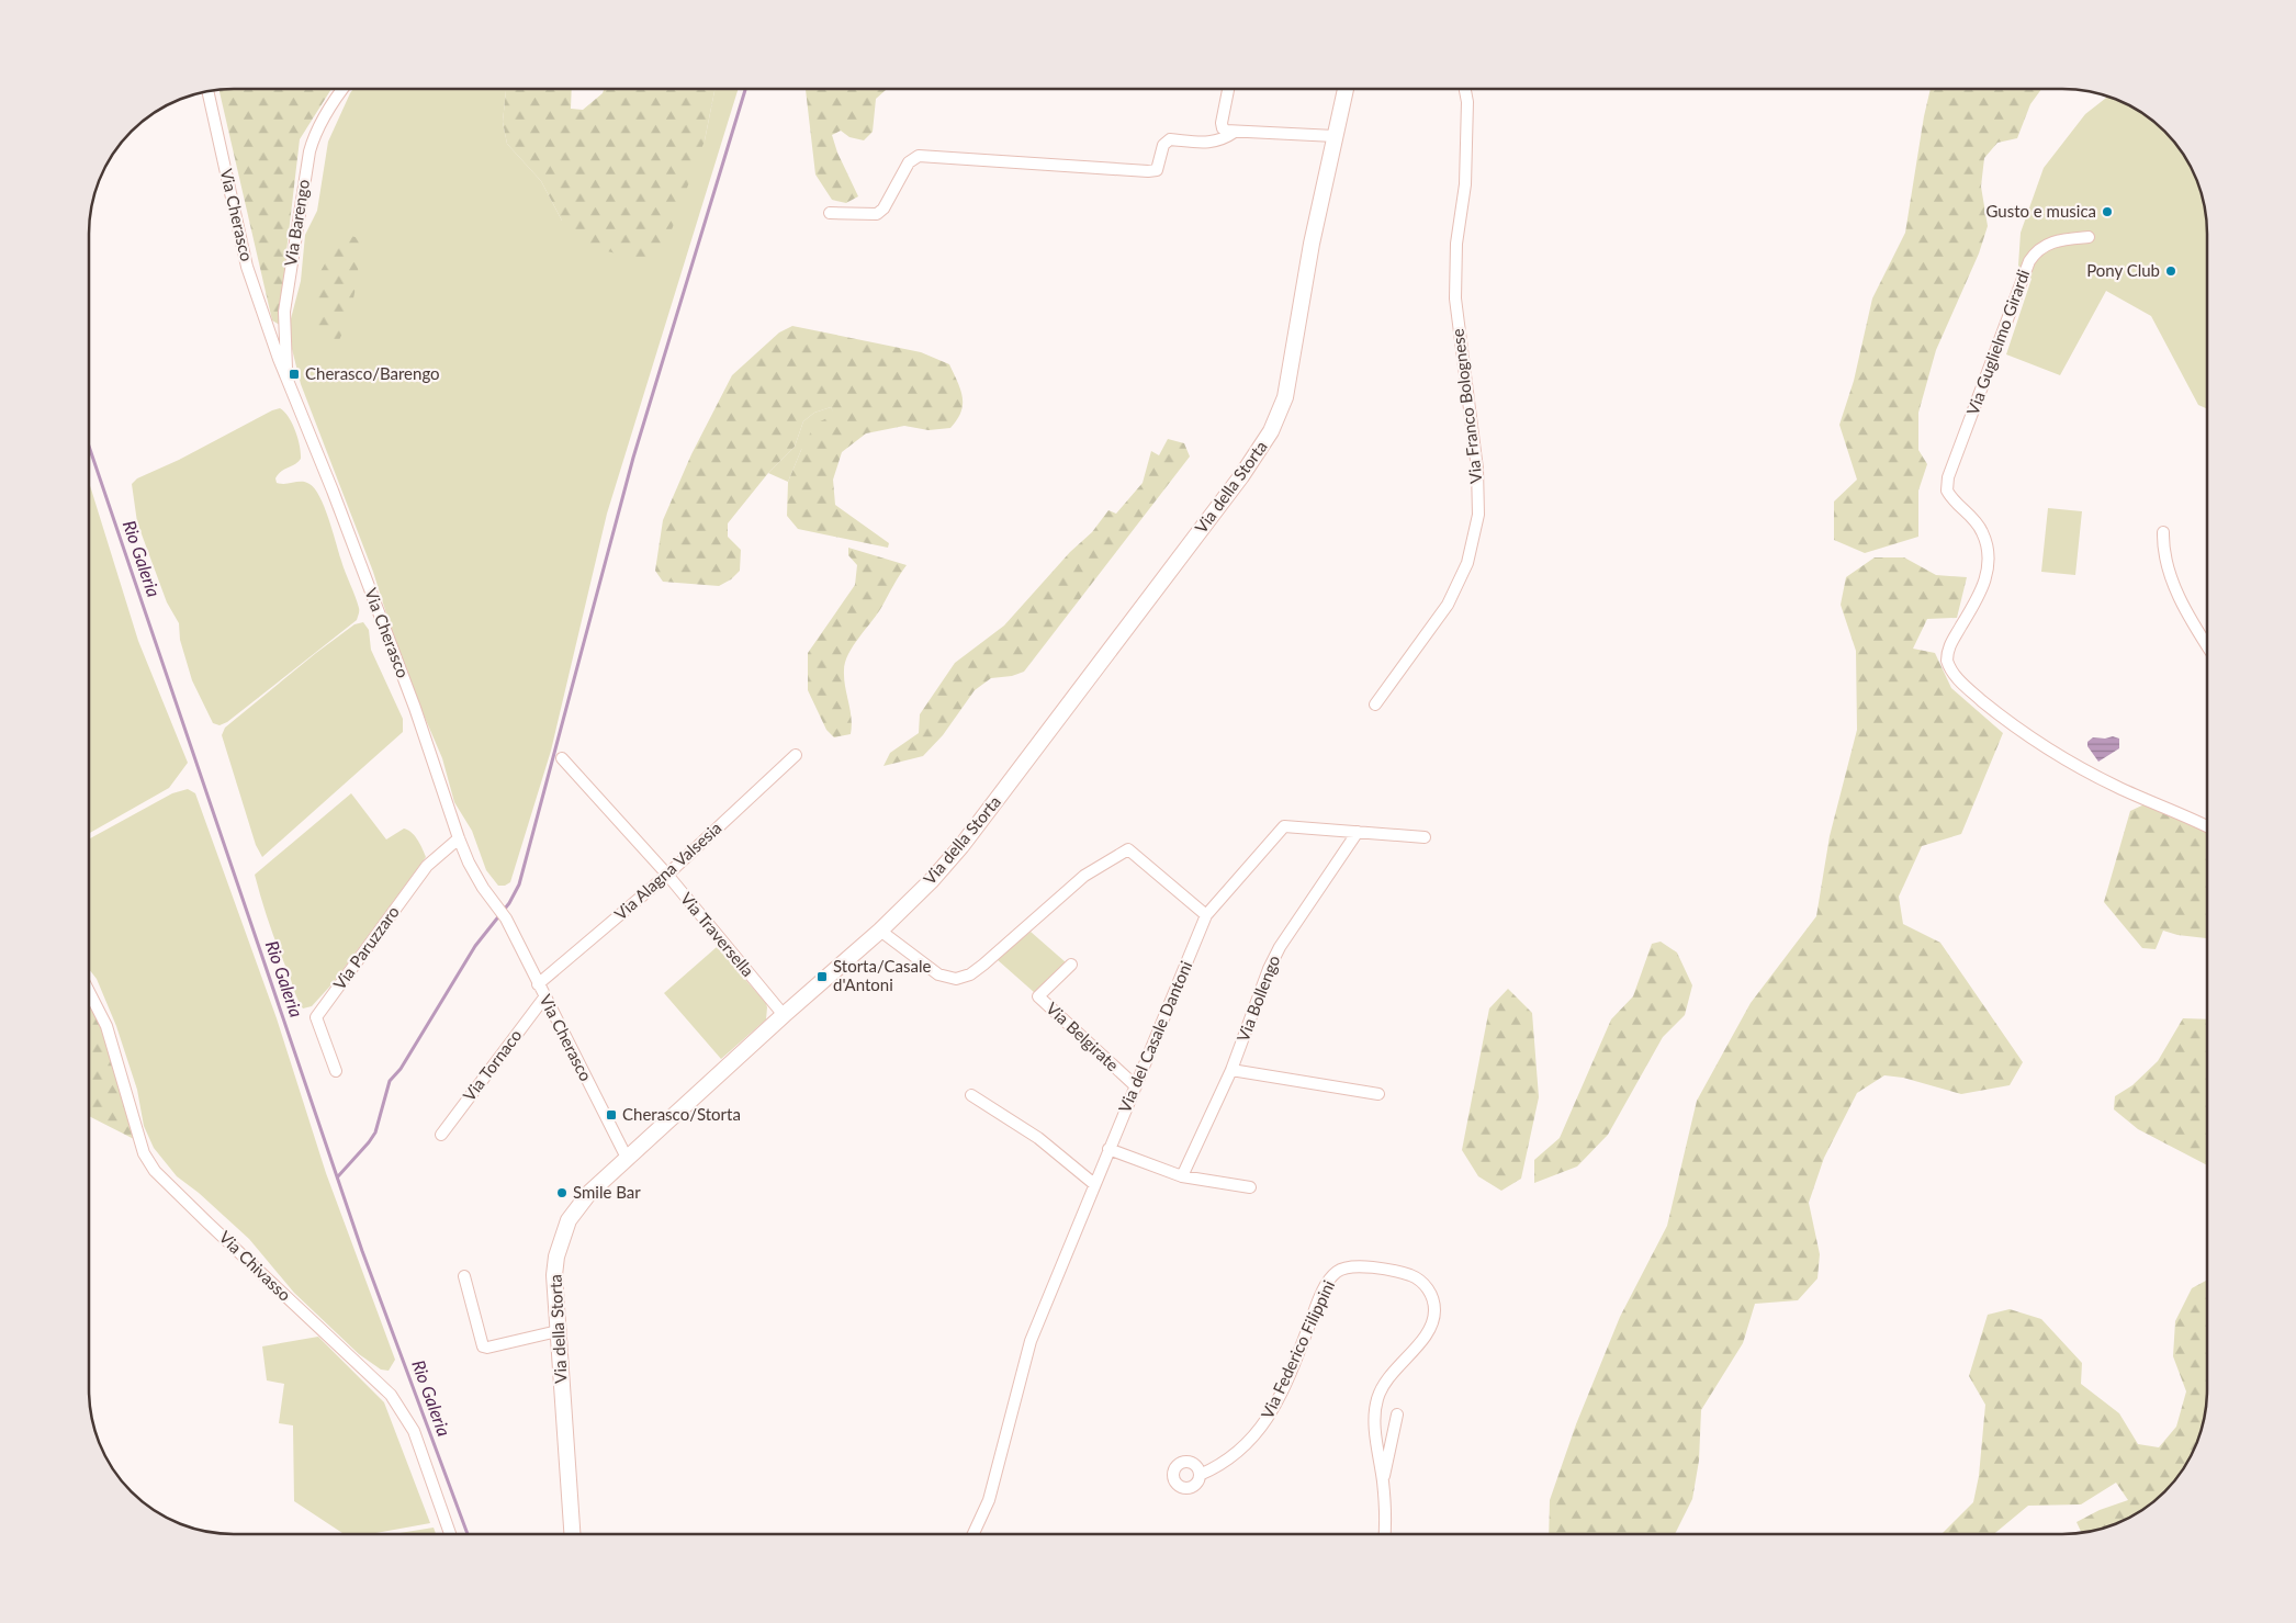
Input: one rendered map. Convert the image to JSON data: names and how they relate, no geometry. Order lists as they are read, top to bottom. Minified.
{"streets":{"main road":["Via della Storta"],"street":["Via Cherasco","Via Barengo","Via Guglielmo Girardi","Via Franco Bolognese","Via Alagna Valsesia","Via Traversella","Via Paruzzaro","Via Bollengo","Via Belgirate","Via del Casale Dantoni","Via Tornaco","Via Chivasso","Via Federico Filippini"]},"crossings":[["Via Cherasco","Via Barengo"],["Via Cherasco","Via della Storta"],["Via Cherasco","Via Alagna Valsesia"],["Via Cherasco","Via Paruzzaro"],["Via Cherasco","Via Tornaco"],["Via della Storta","Via Traversella"],["Via Alagna Valsesia","Via Traversella"],["Via Bollengo","Via del Casale Dantoni"],["Via Belgirate","Via del Casale Dantoni"]],"water":["Rio Galeria"],"places":{"other":["Gusto e musica","Pony Club","Smile Bar"],"transit":["Cherasco/Barengo","Storta/Casale d'Antoni","Cherasco/Storta"]}}
